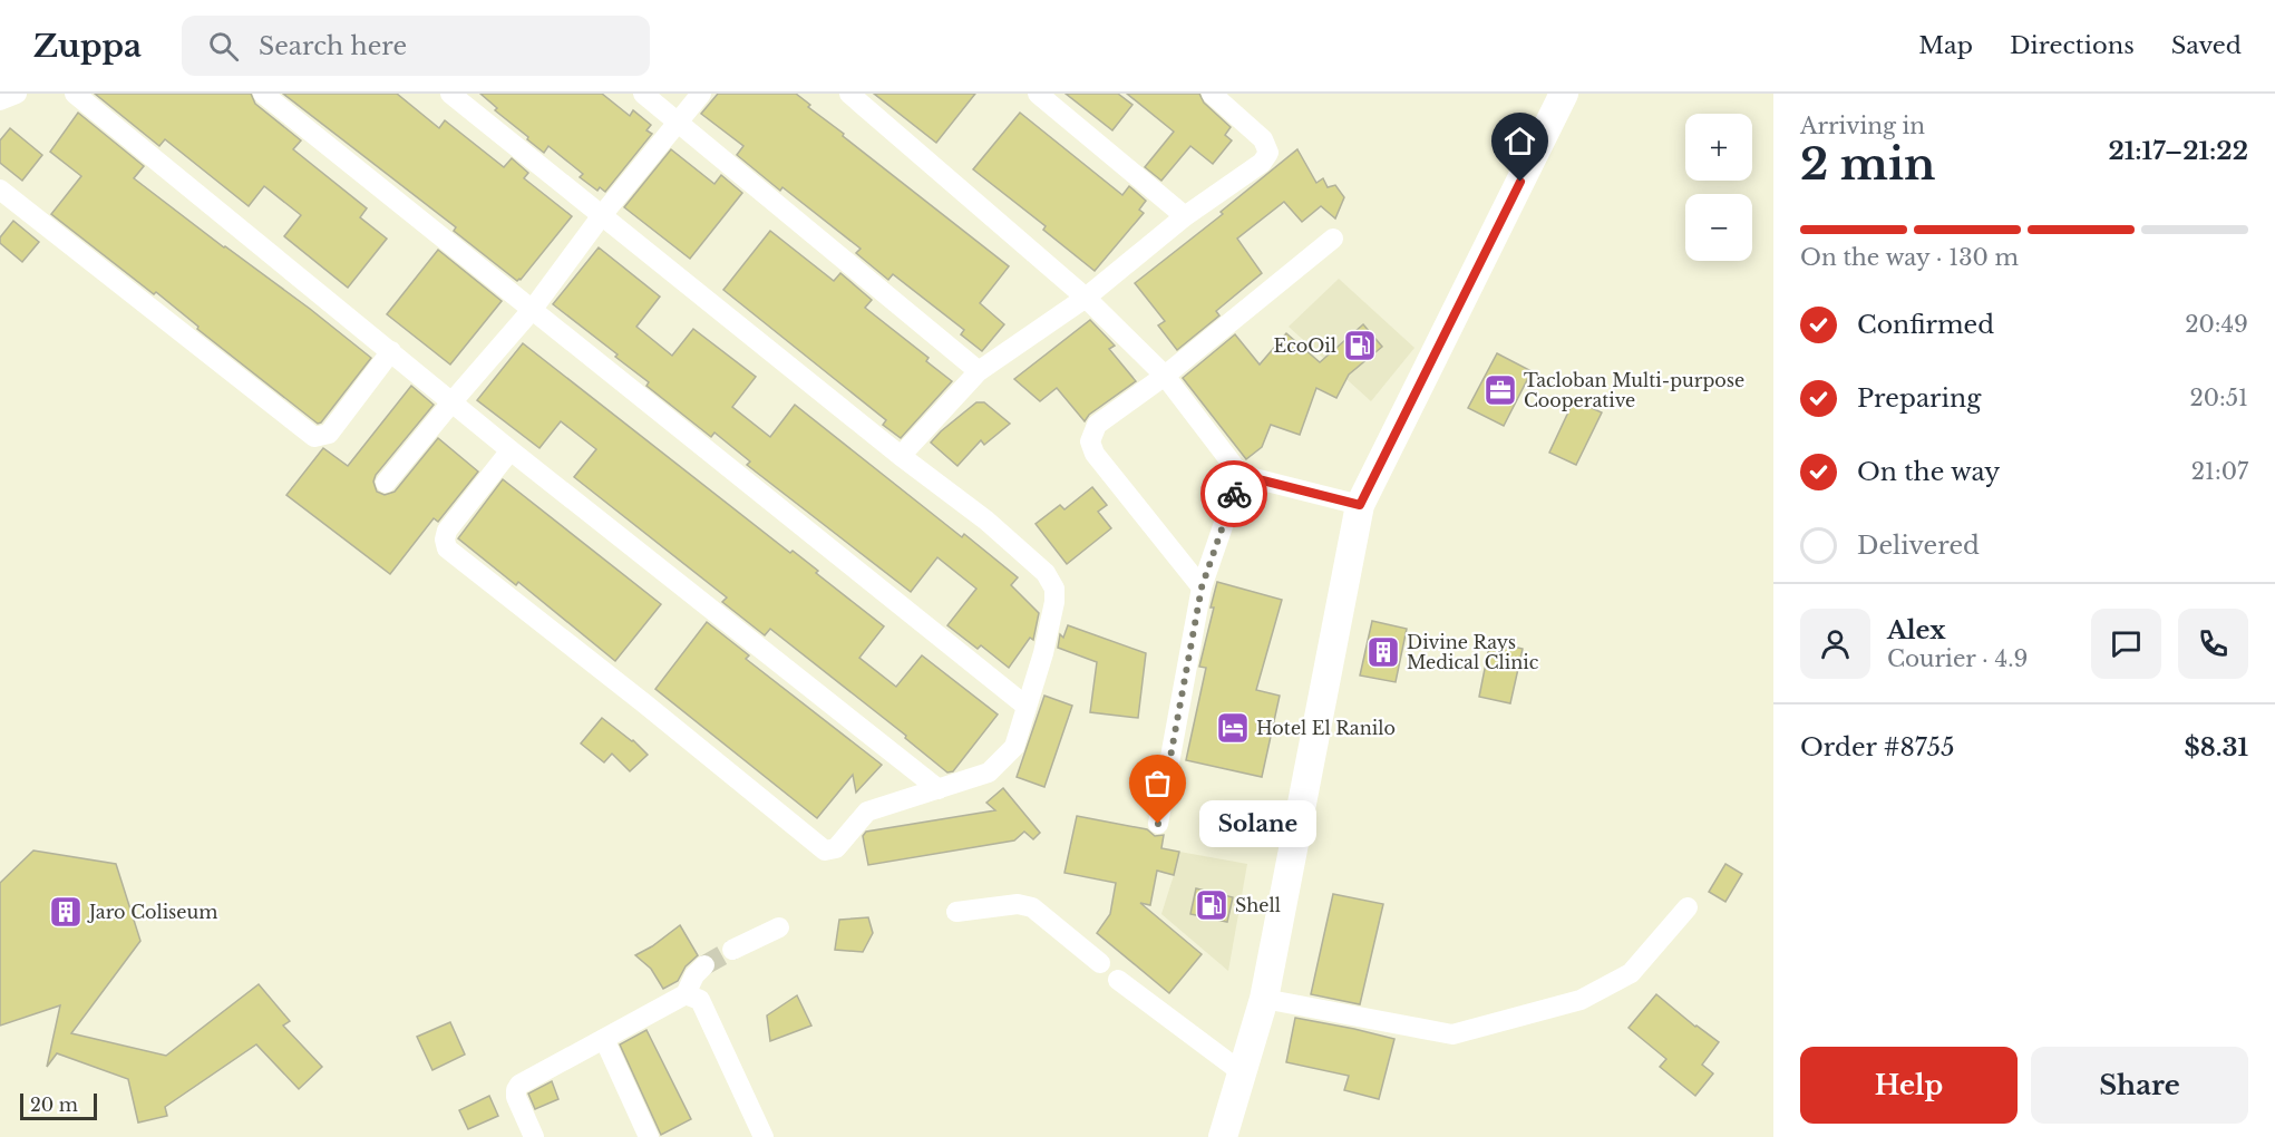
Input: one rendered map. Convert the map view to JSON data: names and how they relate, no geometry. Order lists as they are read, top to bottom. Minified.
{"places":{"fuel station":["EcoOil","Shell"],"office":["Tacloban Multi-purpose Cooperative"],"building":["Divine Rays Medical Clinic","Jaro Coliseum"],"hotel":["Hotel El Ranilo"],"other":["Solane"]},"scale_bar":"20 m","page":{"header":"Zuppa","search":"Search here","nav":["Map","Directions","Saved"],"heading":["2 min","Arriving in","21:17–21:22"],"panel":["Alex","Courier · 4.9","Order #8755","$8.31"],"map_buttons":["+","−"],"bar":"On the way · 130 m","list":[["Confirmed","20:49"],["Preparing","20:51"],["On the way","21:07"],"Delivered"],"bubble":"Solane","buttons":["Help","Share"],"scale":"20 m"}}
